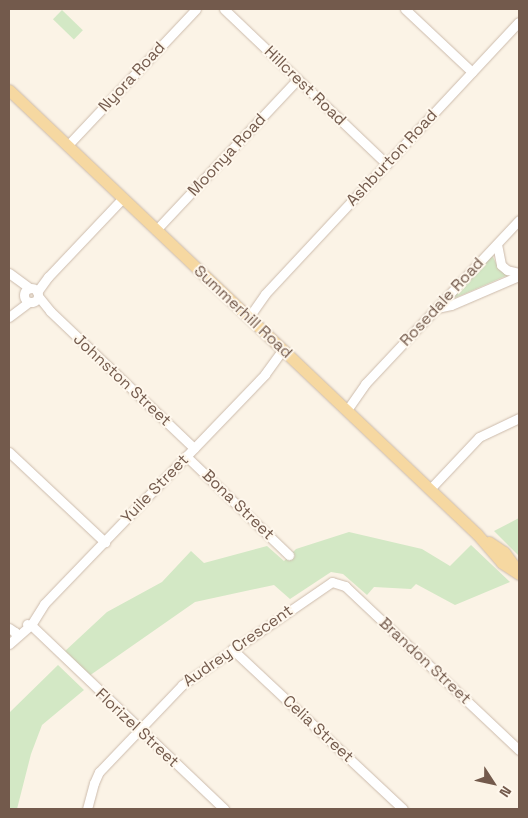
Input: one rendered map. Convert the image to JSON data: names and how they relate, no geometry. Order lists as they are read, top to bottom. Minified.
{"streets":{"main road":["Summerhill Road"],"street":["Nyora Road","Hillcrest Road","Moonya Road","Ashburton Road","Rosedale Road","Johnston Street","Yuile Street","Bona Street","Audrey Crescent","Brandon Street","Florizel Street","Celia Street"]},"crossings":[["Nyora Road","Summerhill Road"],["Hillcrest Road","Moonya Road"],["Hillcrest Road","Ashburton Road"],["Moonya Road","Summerhill Road"],["Ashburton Road","Summerhill Road"],["Rosedale Road","Summerhill Road"],["Summerhill Road","Yuile Street"],["Johnston Street","Yuile Street"],["Yuile Street","Bona Street"],["Yuile Street","Florizel Street"],["Audrey Crescent","Brandon Street"],["Audrey Crescent","Florizel Street"],["Audrey Crescent","Celia Street"]],"north":"bottom right"}
